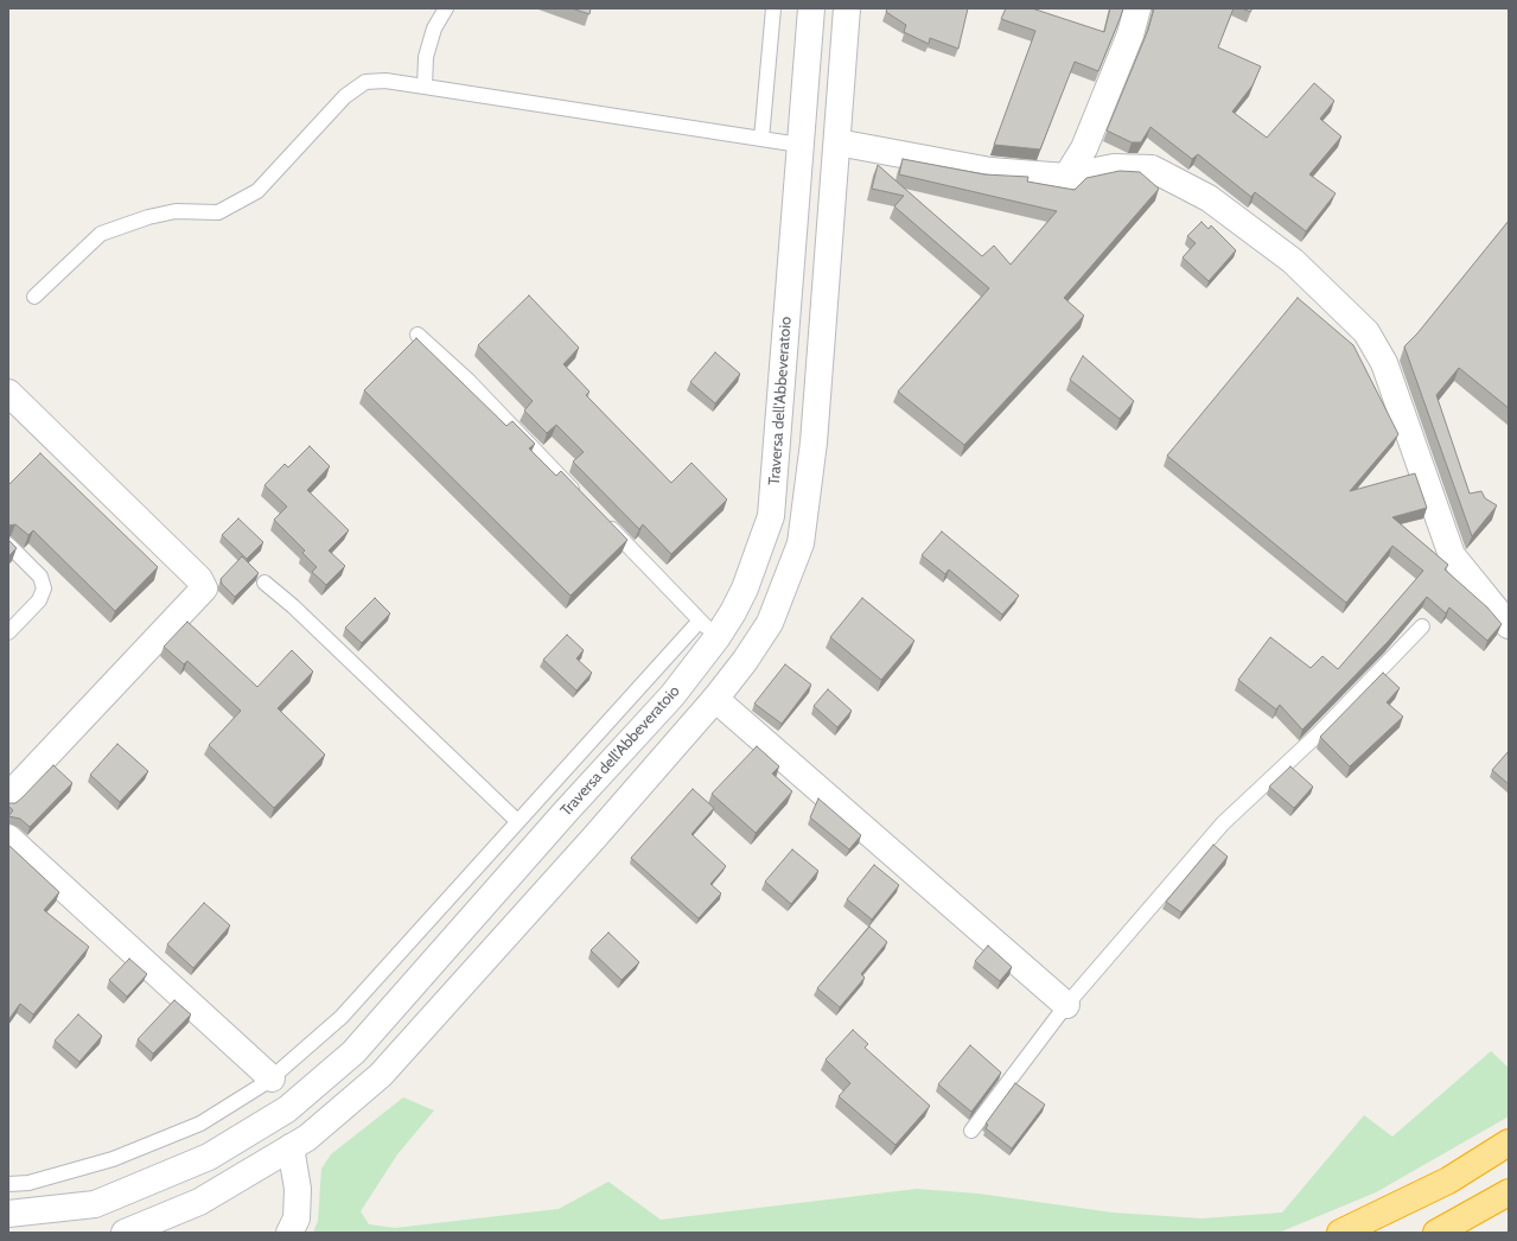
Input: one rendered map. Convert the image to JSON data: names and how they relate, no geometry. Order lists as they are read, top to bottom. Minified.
{"streets":{"street":["Traversa dell'Abbeveratoio"]}}
